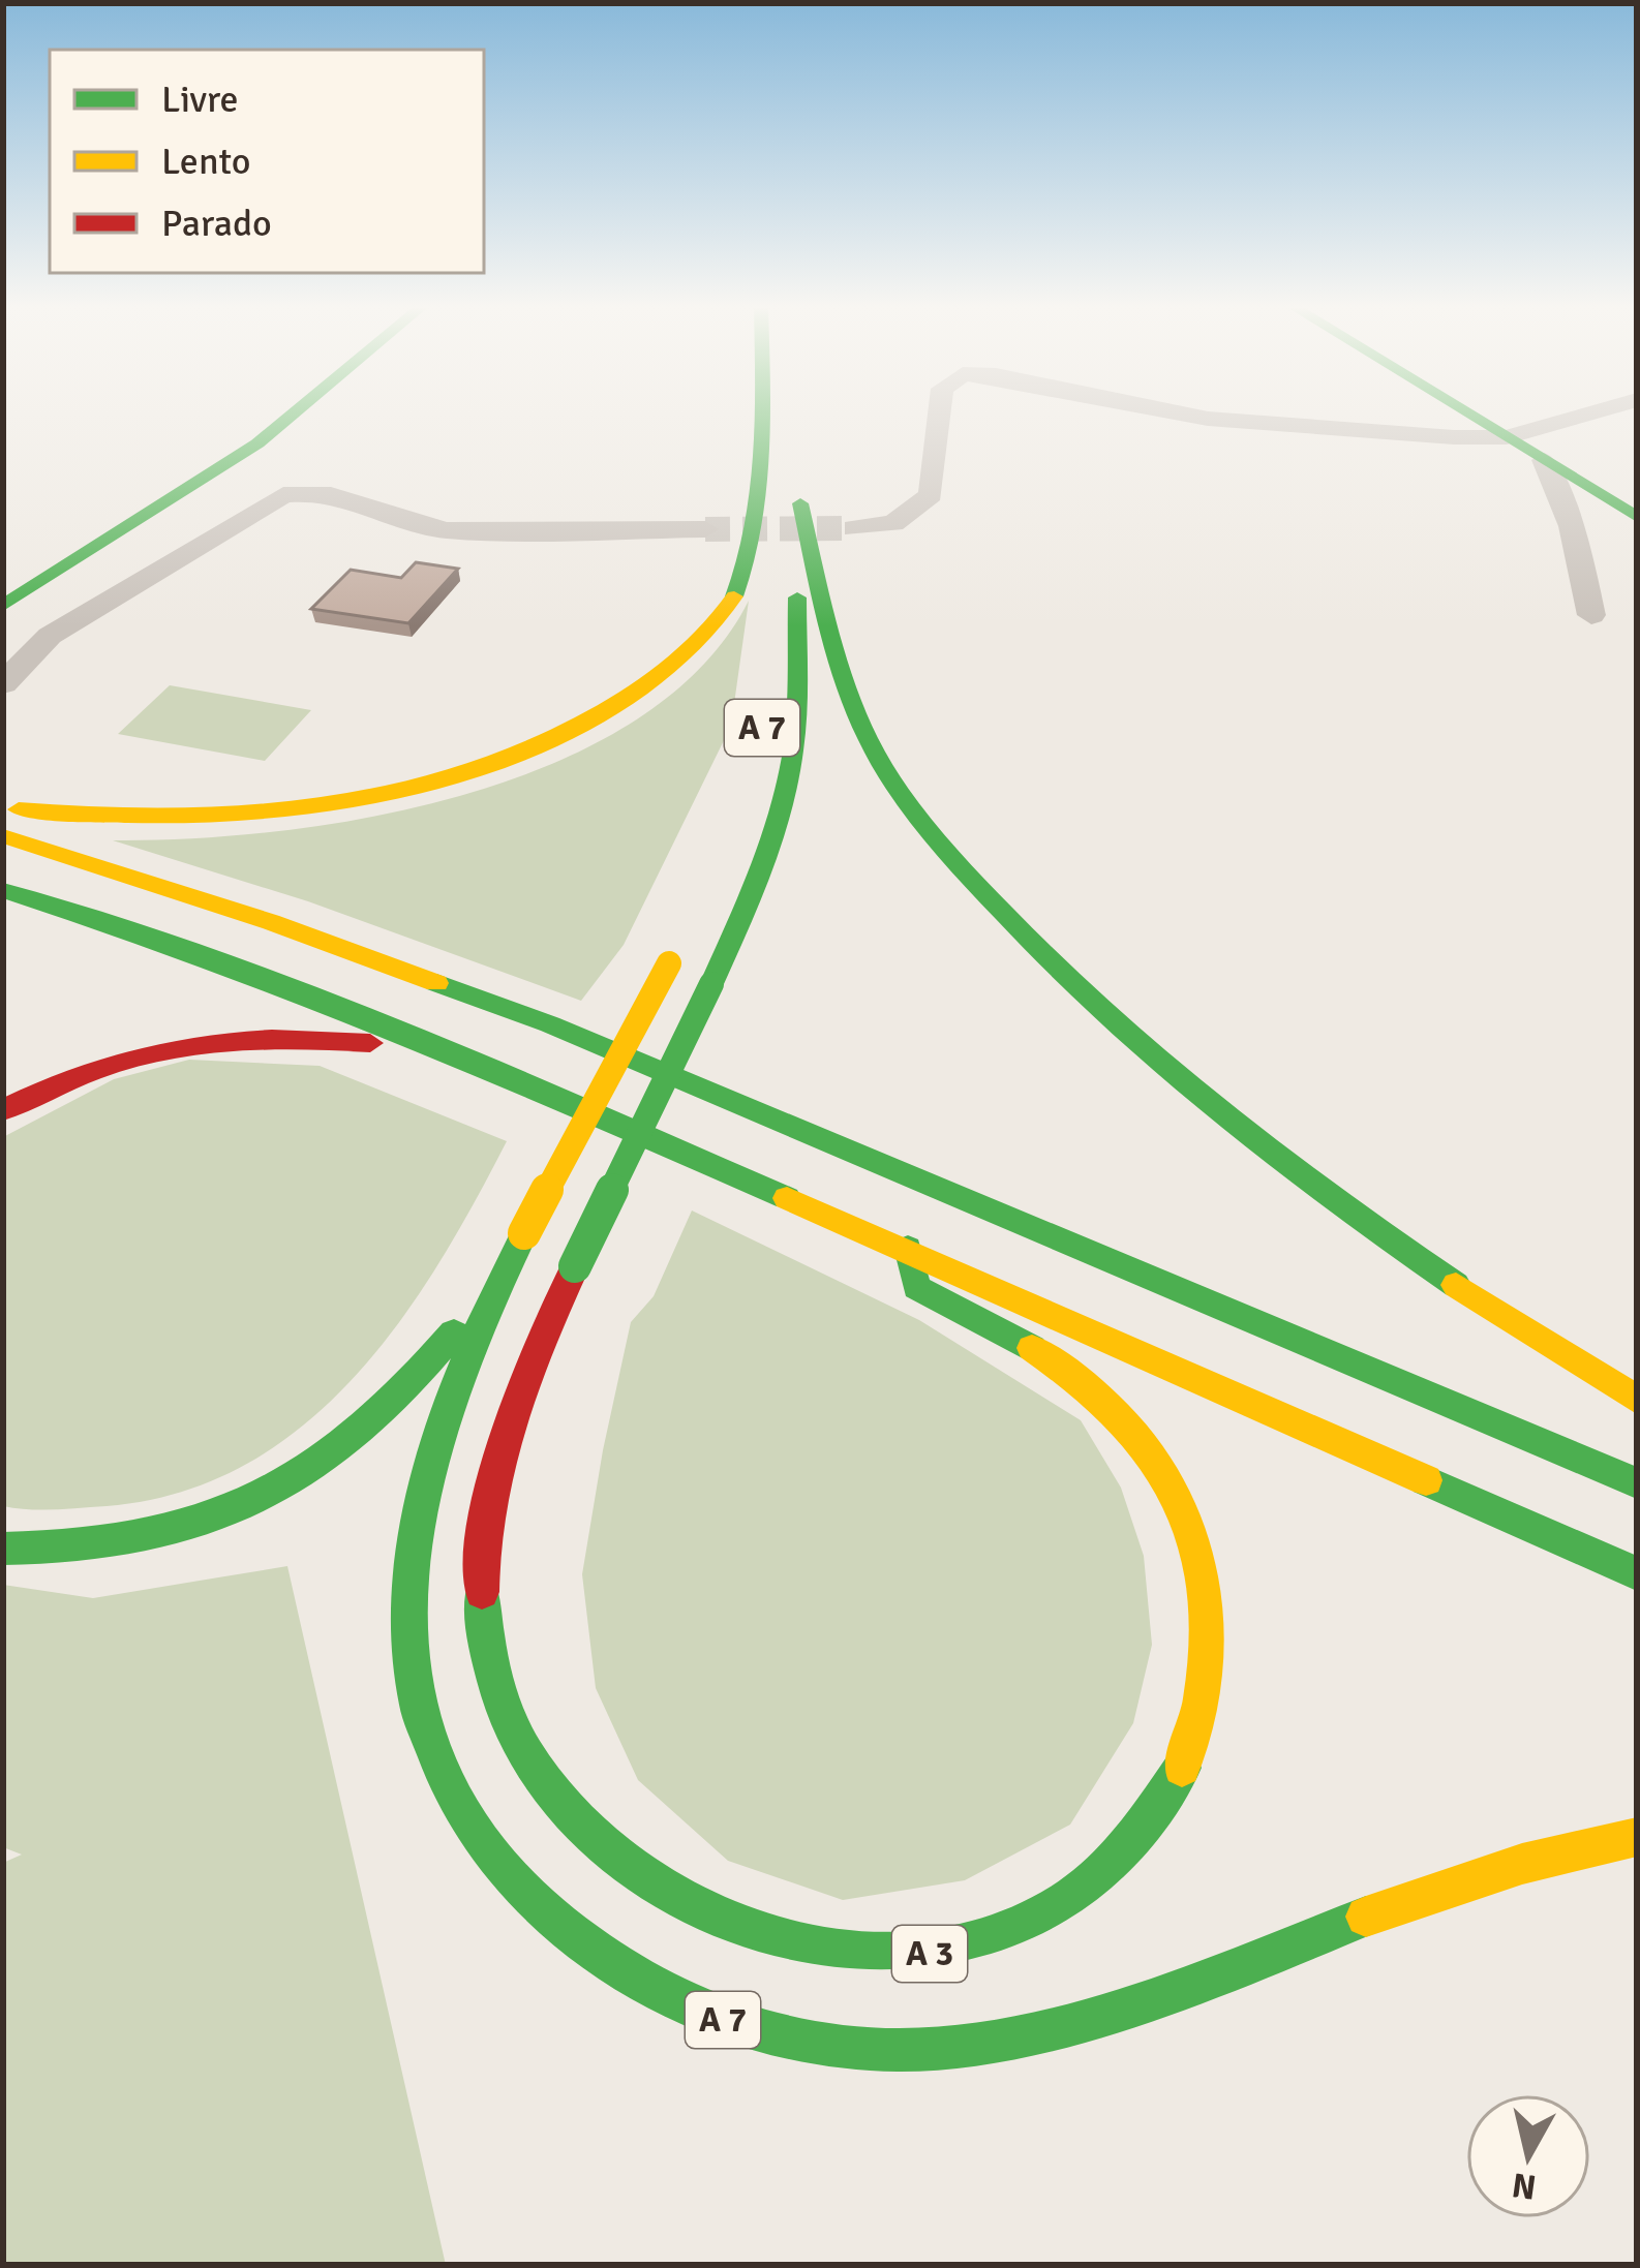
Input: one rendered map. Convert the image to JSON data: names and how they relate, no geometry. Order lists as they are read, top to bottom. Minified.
{"streets":{"main road":["A 7","A 3"]},"legend":["Livre","Lento","Parado"],"north":"bottom"}
